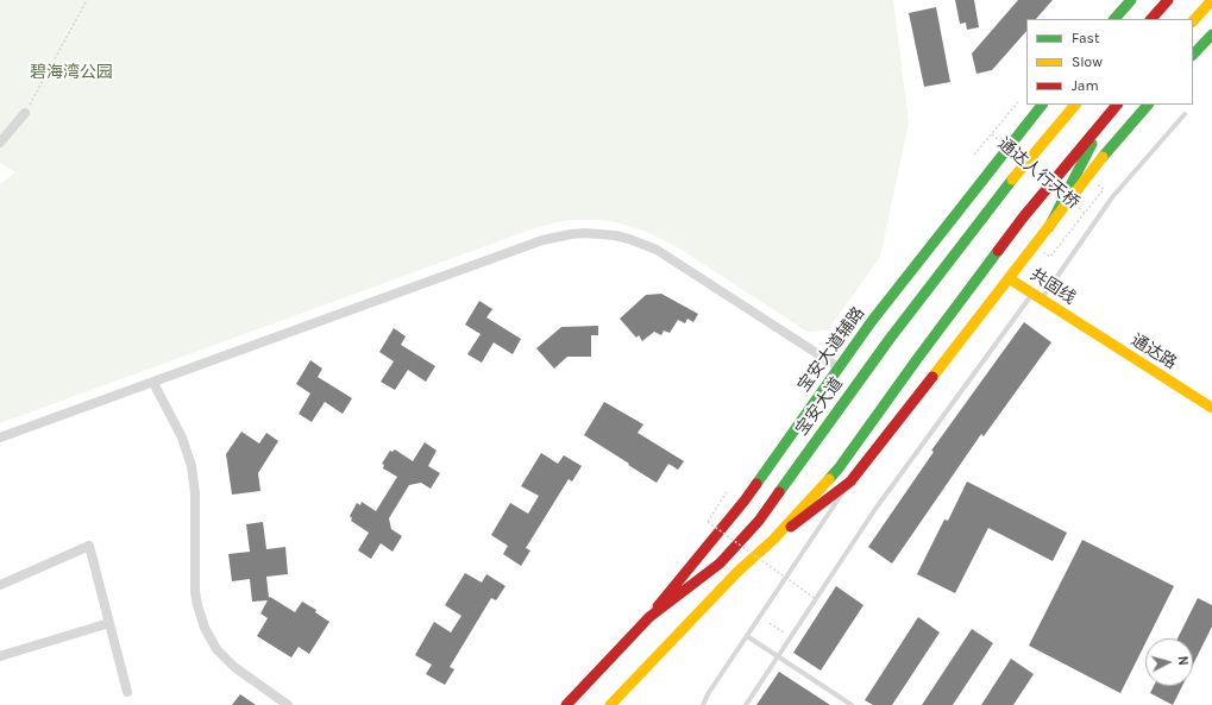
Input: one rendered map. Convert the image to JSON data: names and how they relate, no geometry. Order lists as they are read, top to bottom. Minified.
{"streets":{"main road":["共固线","宝安大道辅路","通达路","宝安大道"],"path":["通达人行天桥"]},"crossings":[["共固线","通达路"],["宝安大道辅路","宝安大道"]],"parks":["碧海湾公园"],"legend":["Fast","Slow","Jam"],"north":"right"}
